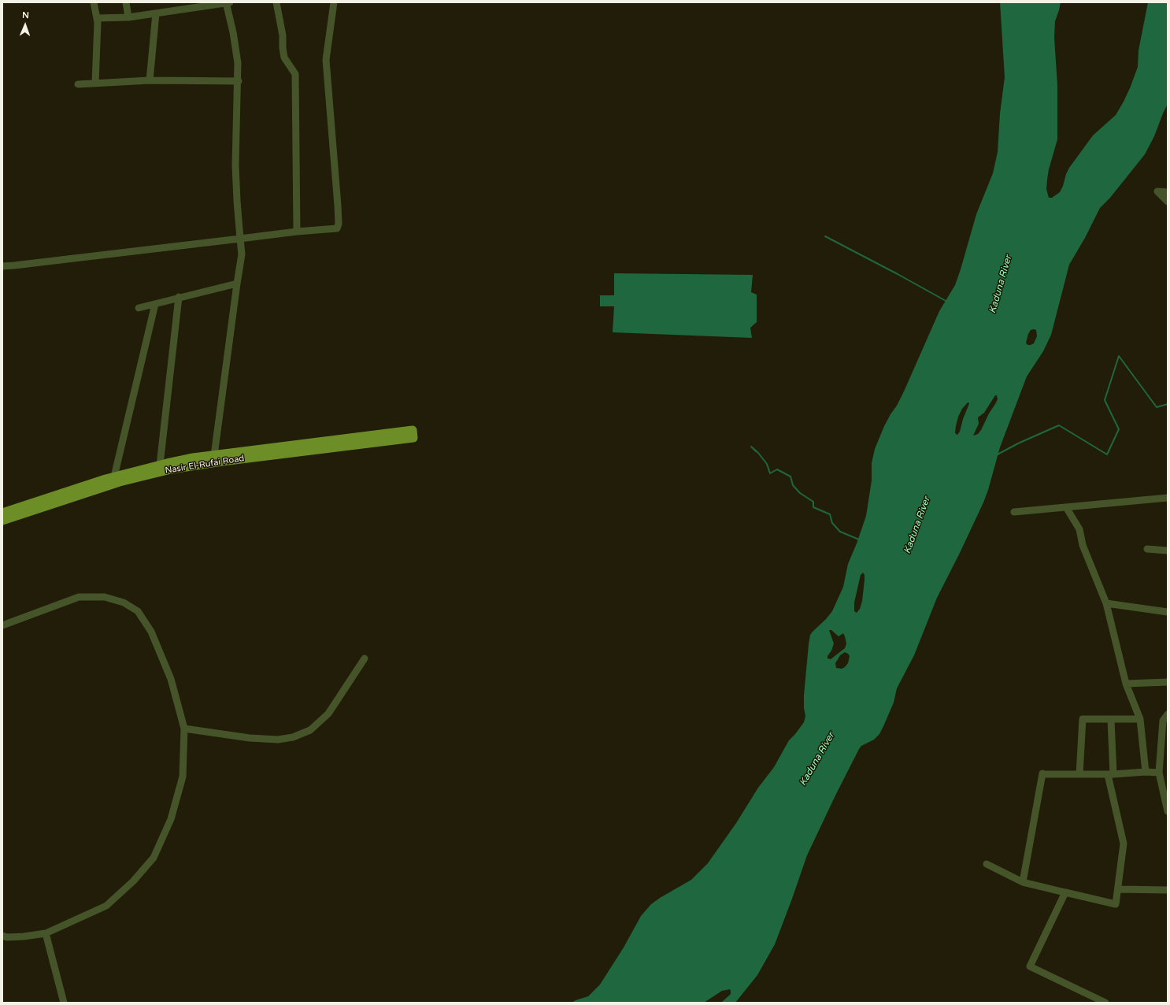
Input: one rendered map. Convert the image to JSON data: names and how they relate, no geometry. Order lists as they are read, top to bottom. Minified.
{"streets":{"main road":["Nasir El-Rufai Road"]},"water":["Kaduna River"],"north":"top"}
